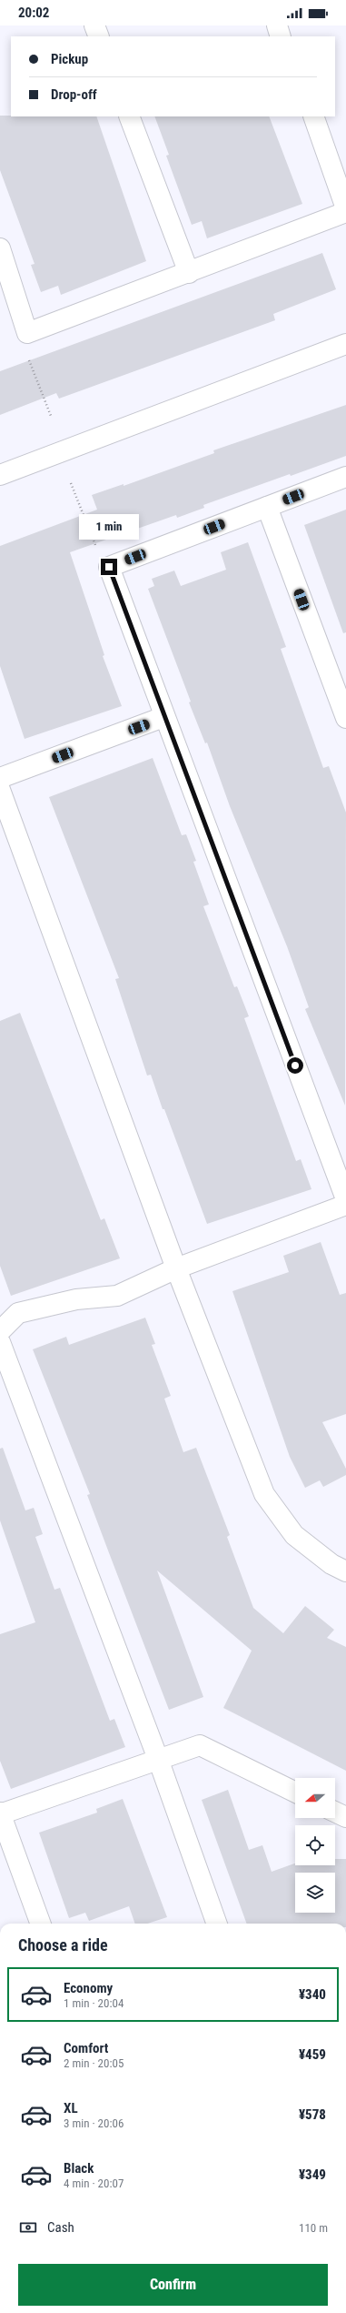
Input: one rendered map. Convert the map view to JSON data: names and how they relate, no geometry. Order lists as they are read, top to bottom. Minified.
{"north":"left","page":{"status":"20:02","banner":["Pickup","Drop-off"],"bubble":"1 min","heading":"Choose a ride","list":[{"name":"Economy","note":"1 min · 20:04","value":"¥340"},{"name":"Comfort","note":"2 min · 20:05","value":"¥459"},{"name":"XL","note":"3 min · 20:06","value":"¥578"},{"name":"Black","note":"4 min · 20:07","value":"¥349"}],"pay":["Cash","110 m"],"buttons":"Confirm"}}
